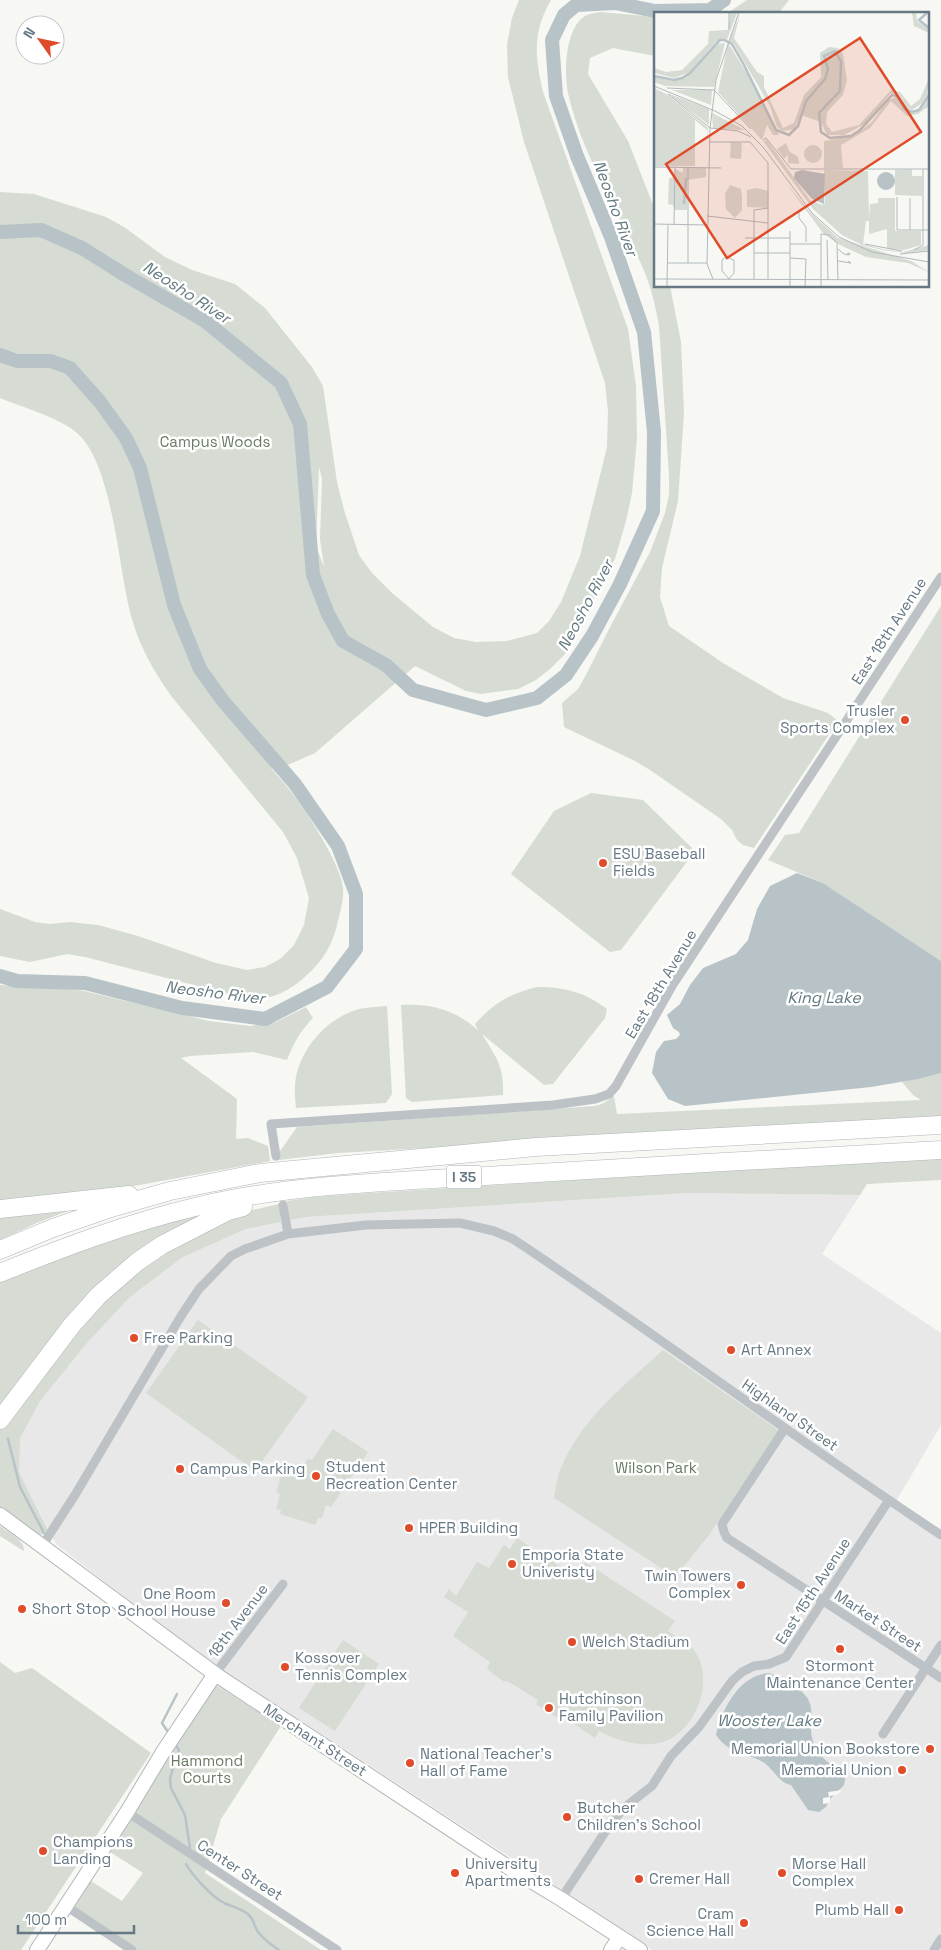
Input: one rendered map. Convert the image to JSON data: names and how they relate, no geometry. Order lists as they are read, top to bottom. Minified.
{"streets":{"highway":["I 35"],"main road":["Merchant Street"],"street":["East 18th Avenue","Highland Street","East 15th Avenue","18th Avenue","Market Street","Center Street"]},"crossings":[["Highland Street","East 15th Avenue"],["Highland Street","Market Street"],["Highland Street","Merchant Street"],["East 15th Avenue","Market Street"],["East 15th Avenue","Merchant Street"],["18th Avenue","Merchant Street"]],"water":["Neosho River","King Lake","Wooster Lake"],"parks":["Campus Woods","Wilson Park","Hammond Courts"],"places":["Trusler Sports Complex","ESU Baseball Fields","Free Parking","Art Annex","Campus Parking","Student Recreation Center","HPER Building","Emporia State Univeristy","Twin Towers Complex","One Room School House","Short Stop","Welch Stadium","Stormont Maintenance Center","Kossover Tennis Complex","Hutchinson Family Pavilion","Memorial Union Bookstore","National Teacher’s Hall of Fame","Memorial Union","Butcher Children's School","Champions Landing","University Apartments","Morse Hall Complex","Cremer Hall","Plumb Hall","Cram Science Hall"],"scale_bar":"100 m","north":"top left"}
